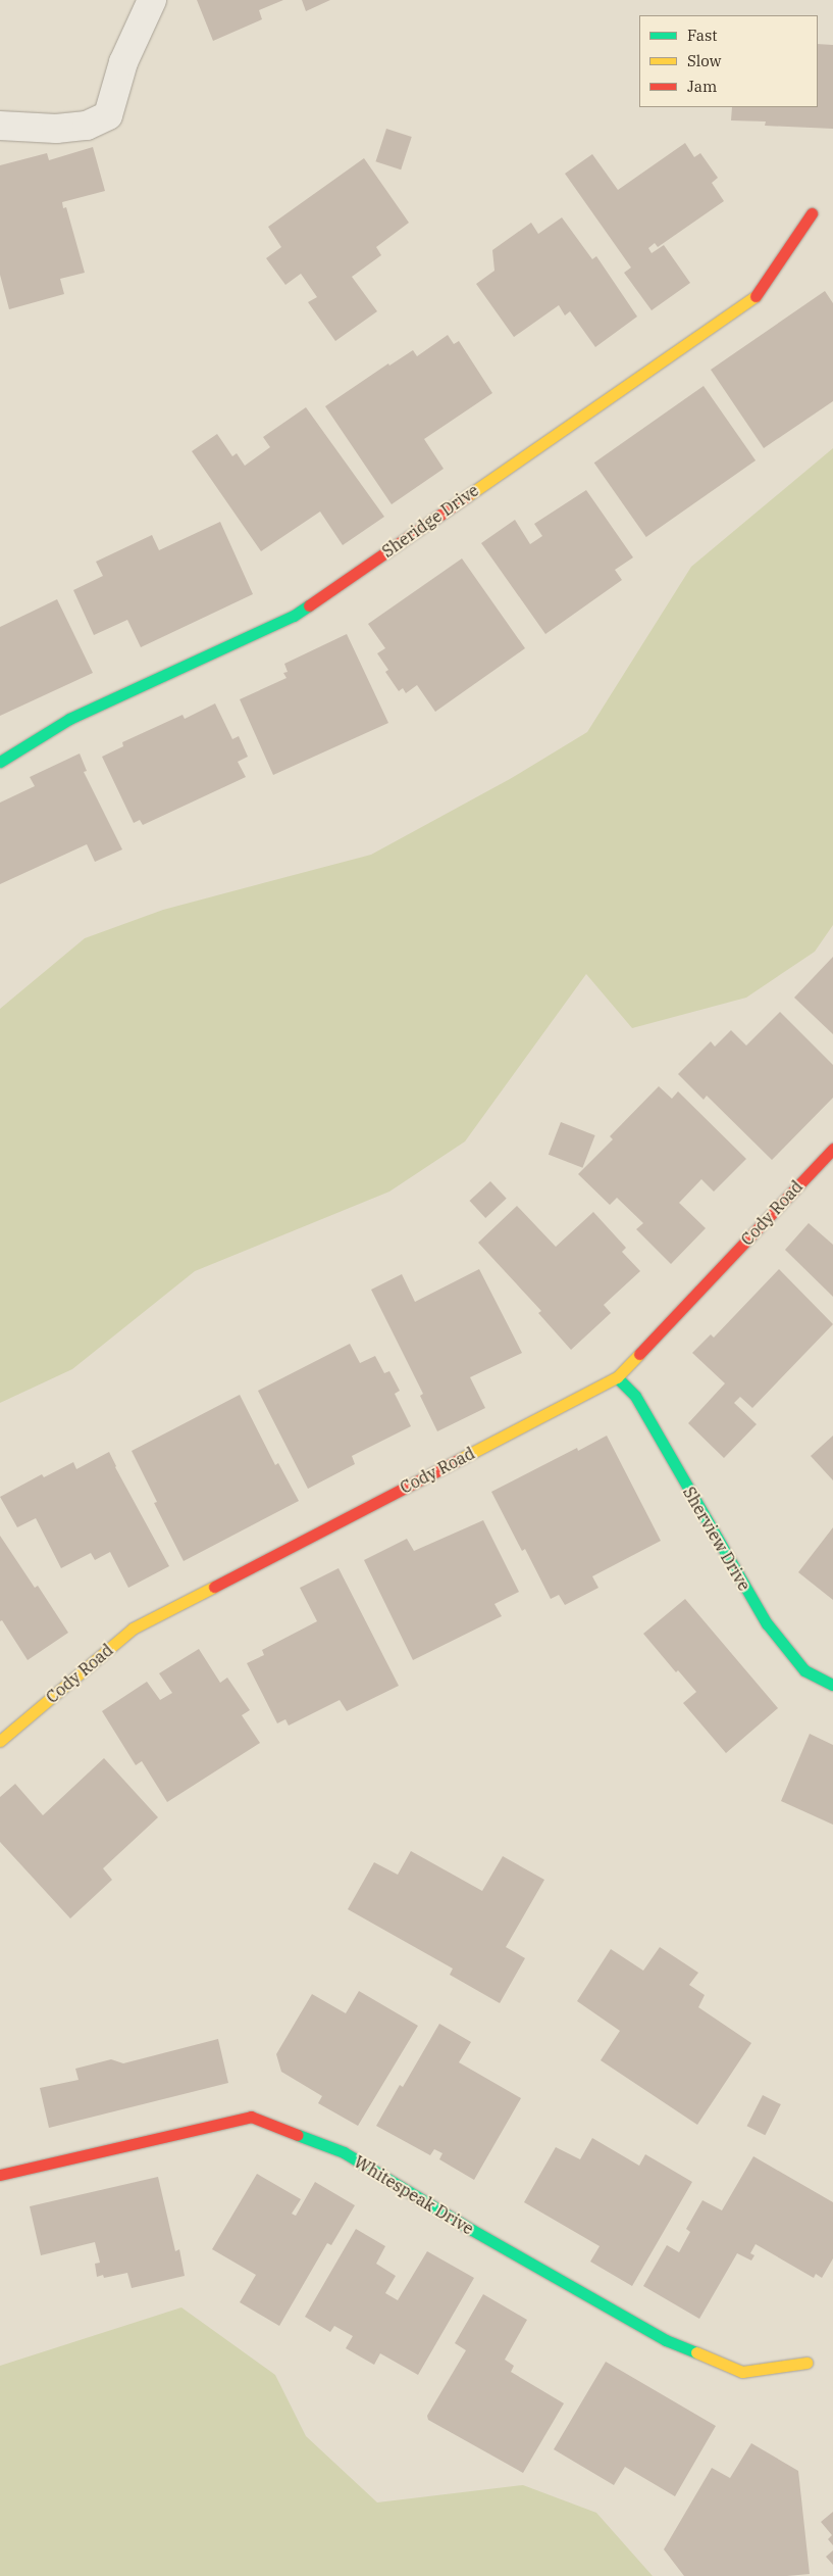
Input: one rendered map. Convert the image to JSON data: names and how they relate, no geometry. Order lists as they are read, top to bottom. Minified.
{"streets":{"street":["Sheridge Drive","Cody Road","Sherview Drive","Whitespeak Drive"]},"crossings":[["Cody Road","Sherview Drive"]],"legend":["Fast","Slow","Jam"]}
